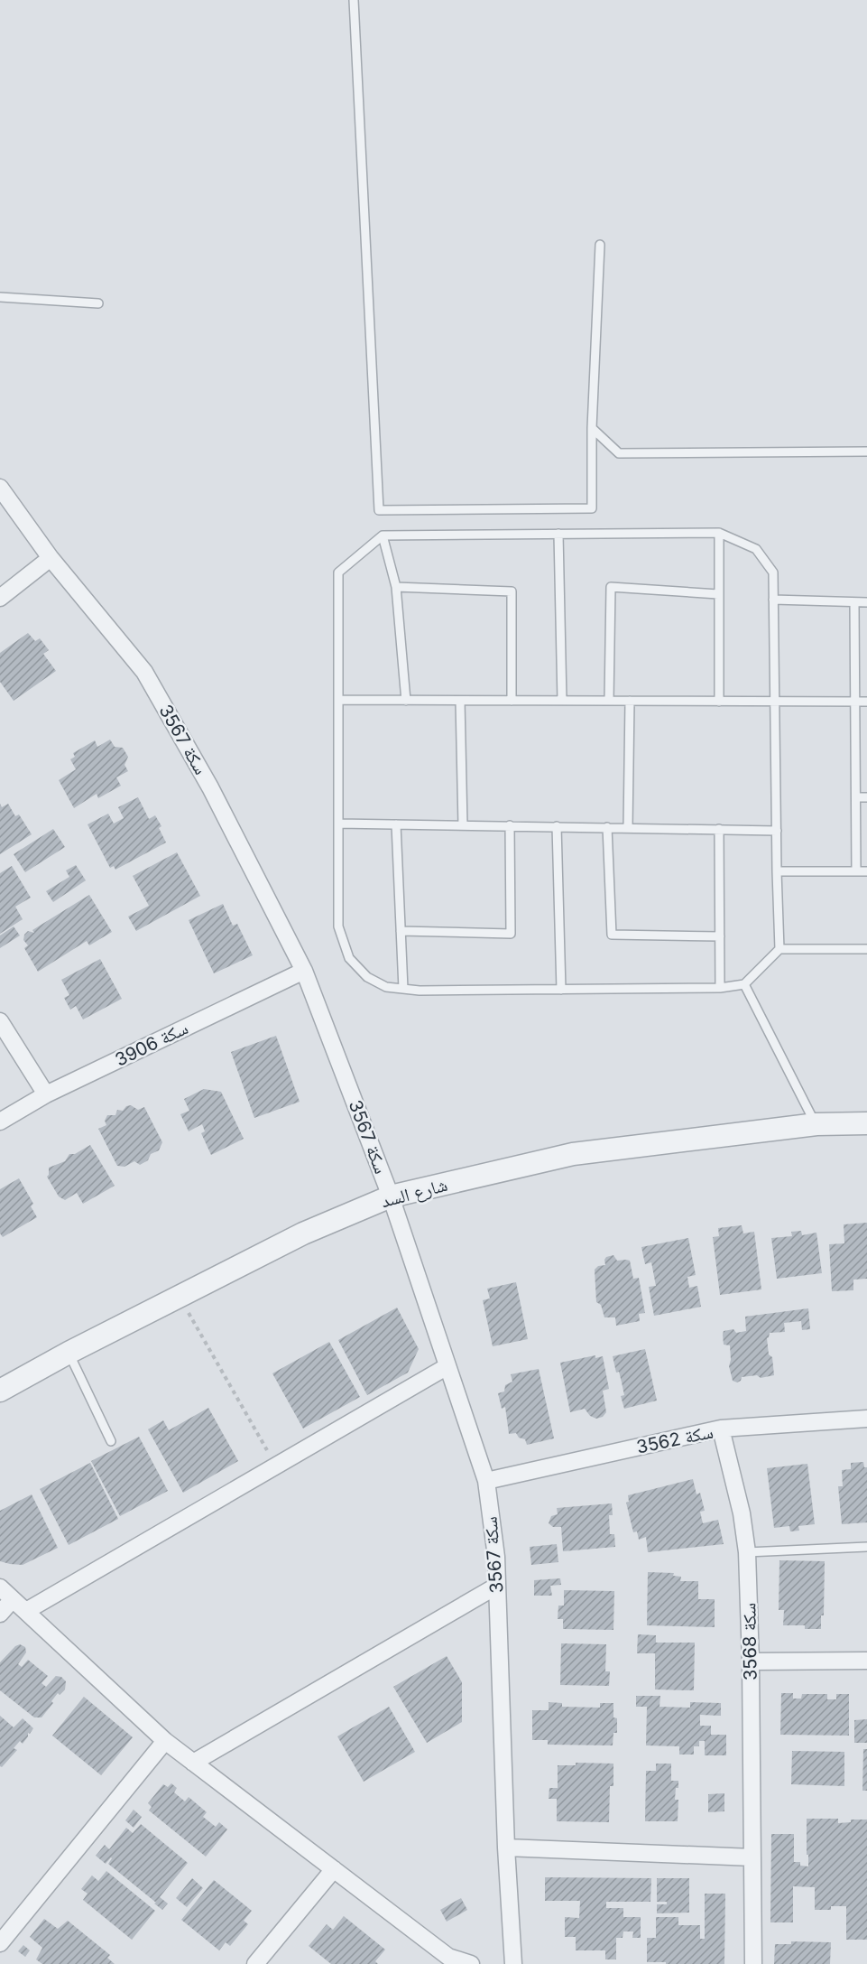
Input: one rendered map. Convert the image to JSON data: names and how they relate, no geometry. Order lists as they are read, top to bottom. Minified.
{"streets":{"street":["سكة 3567","سكة 3906","شارع السد","سكة 3562","سكة 3568"]},"crossings":[["سكة 3567","سكة 3906"],["سكة 3567","شارع السد"],["سكة 3567","سكة 3562"],["سكة 3562","سكة 3568"]]}
